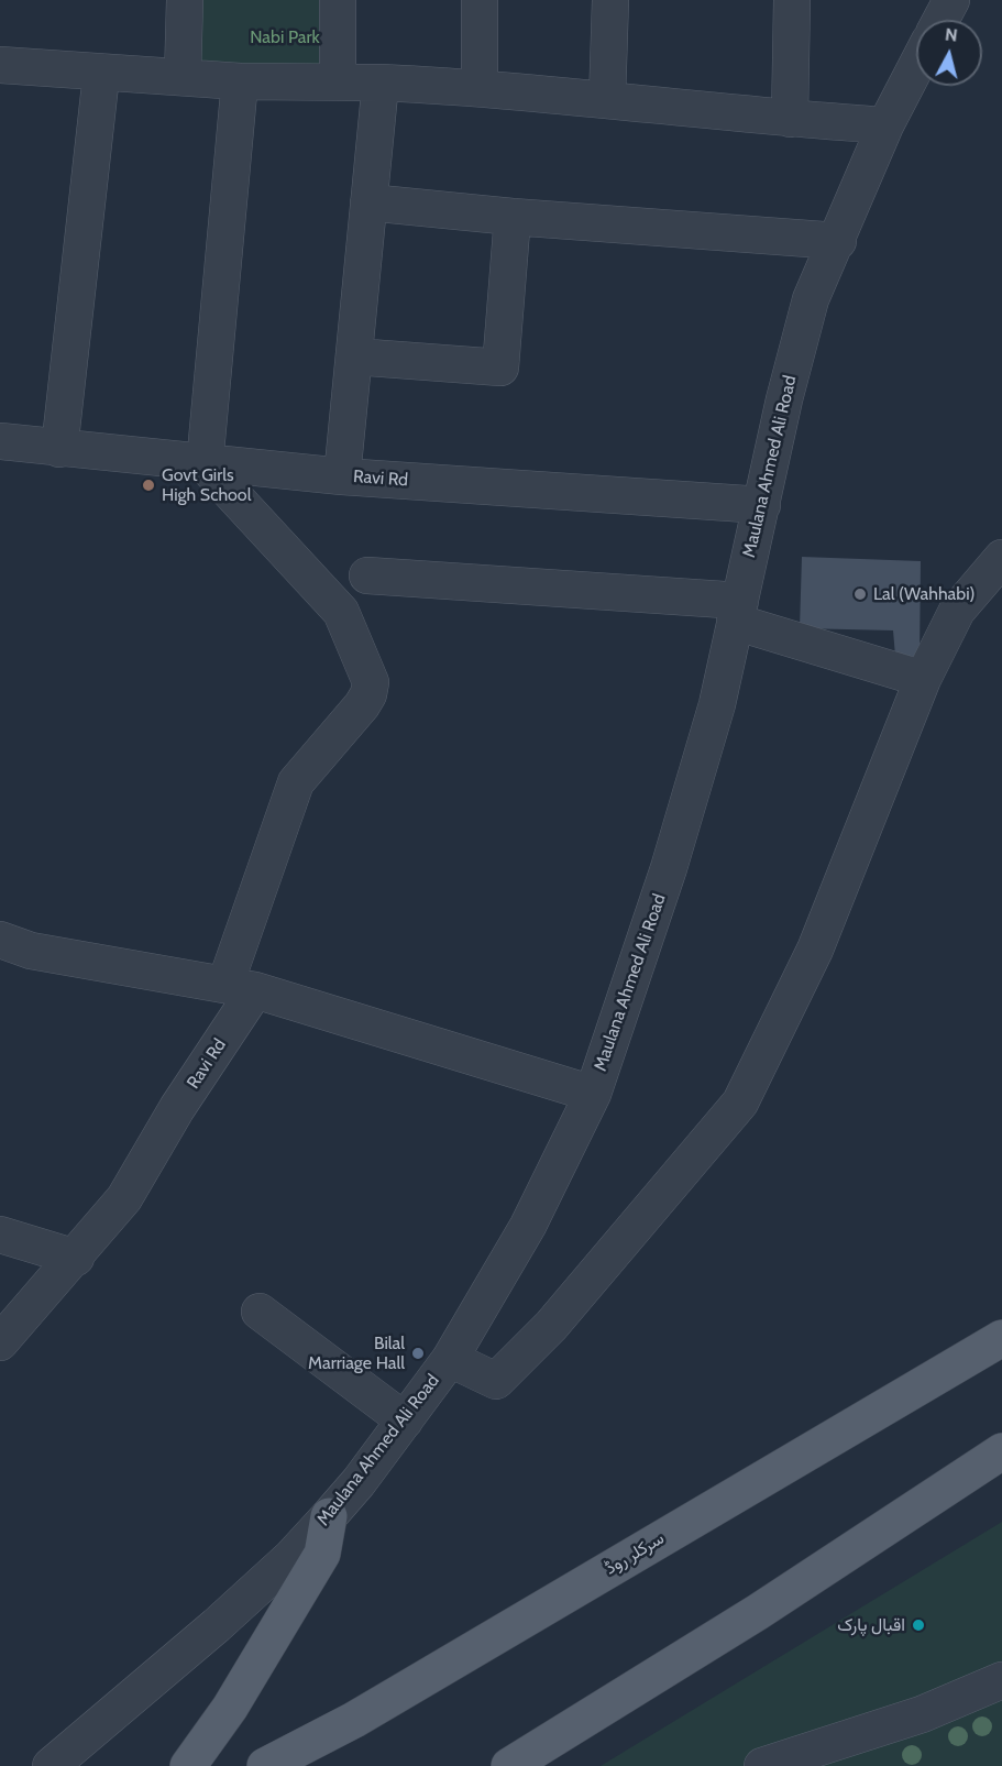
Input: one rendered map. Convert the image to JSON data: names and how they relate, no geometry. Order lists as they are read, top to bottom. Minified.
{"streets":{"main road":["سرکلر روڈ"],"street":["Maulana Ahmed Ali Road","Ravi Rd"]},"crossings":[["Maulana Ahmed Ali Road","Ravi Rd"]],"parks":["Nabi Park"],"places":["Govt Girls High School","Lal (Wahhabi)","Bilal Marriage Hall","اقبال پارک"],"north":"top"}
